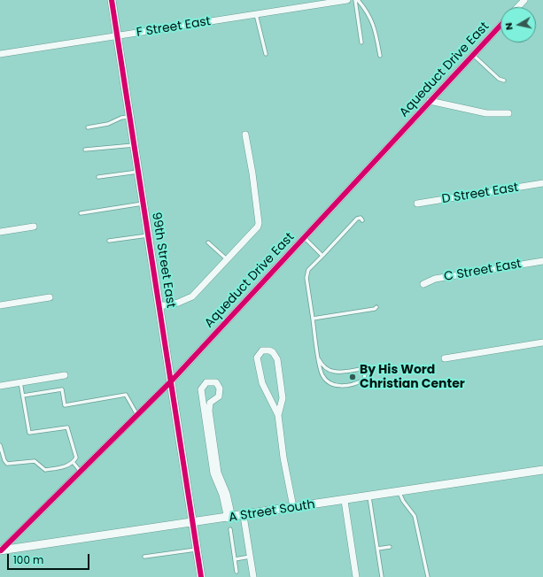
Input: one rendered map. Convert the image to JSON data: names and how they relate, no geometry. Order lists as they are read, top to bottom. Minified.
{"streets":{"street":["F Street East","Aqueduct Drive East","D Street East","99th Street East","C Street East","A Street South"]},"crossings":[["F Street East","99th Street East"],["Aqueduct Drive East","99th Street East"],["Aqueduct Drive East","A Street South"],["99th Street East","A Street South"]],"places":["By His Word Christian Center"],"scale_bar":"100 m","north":"left"}
